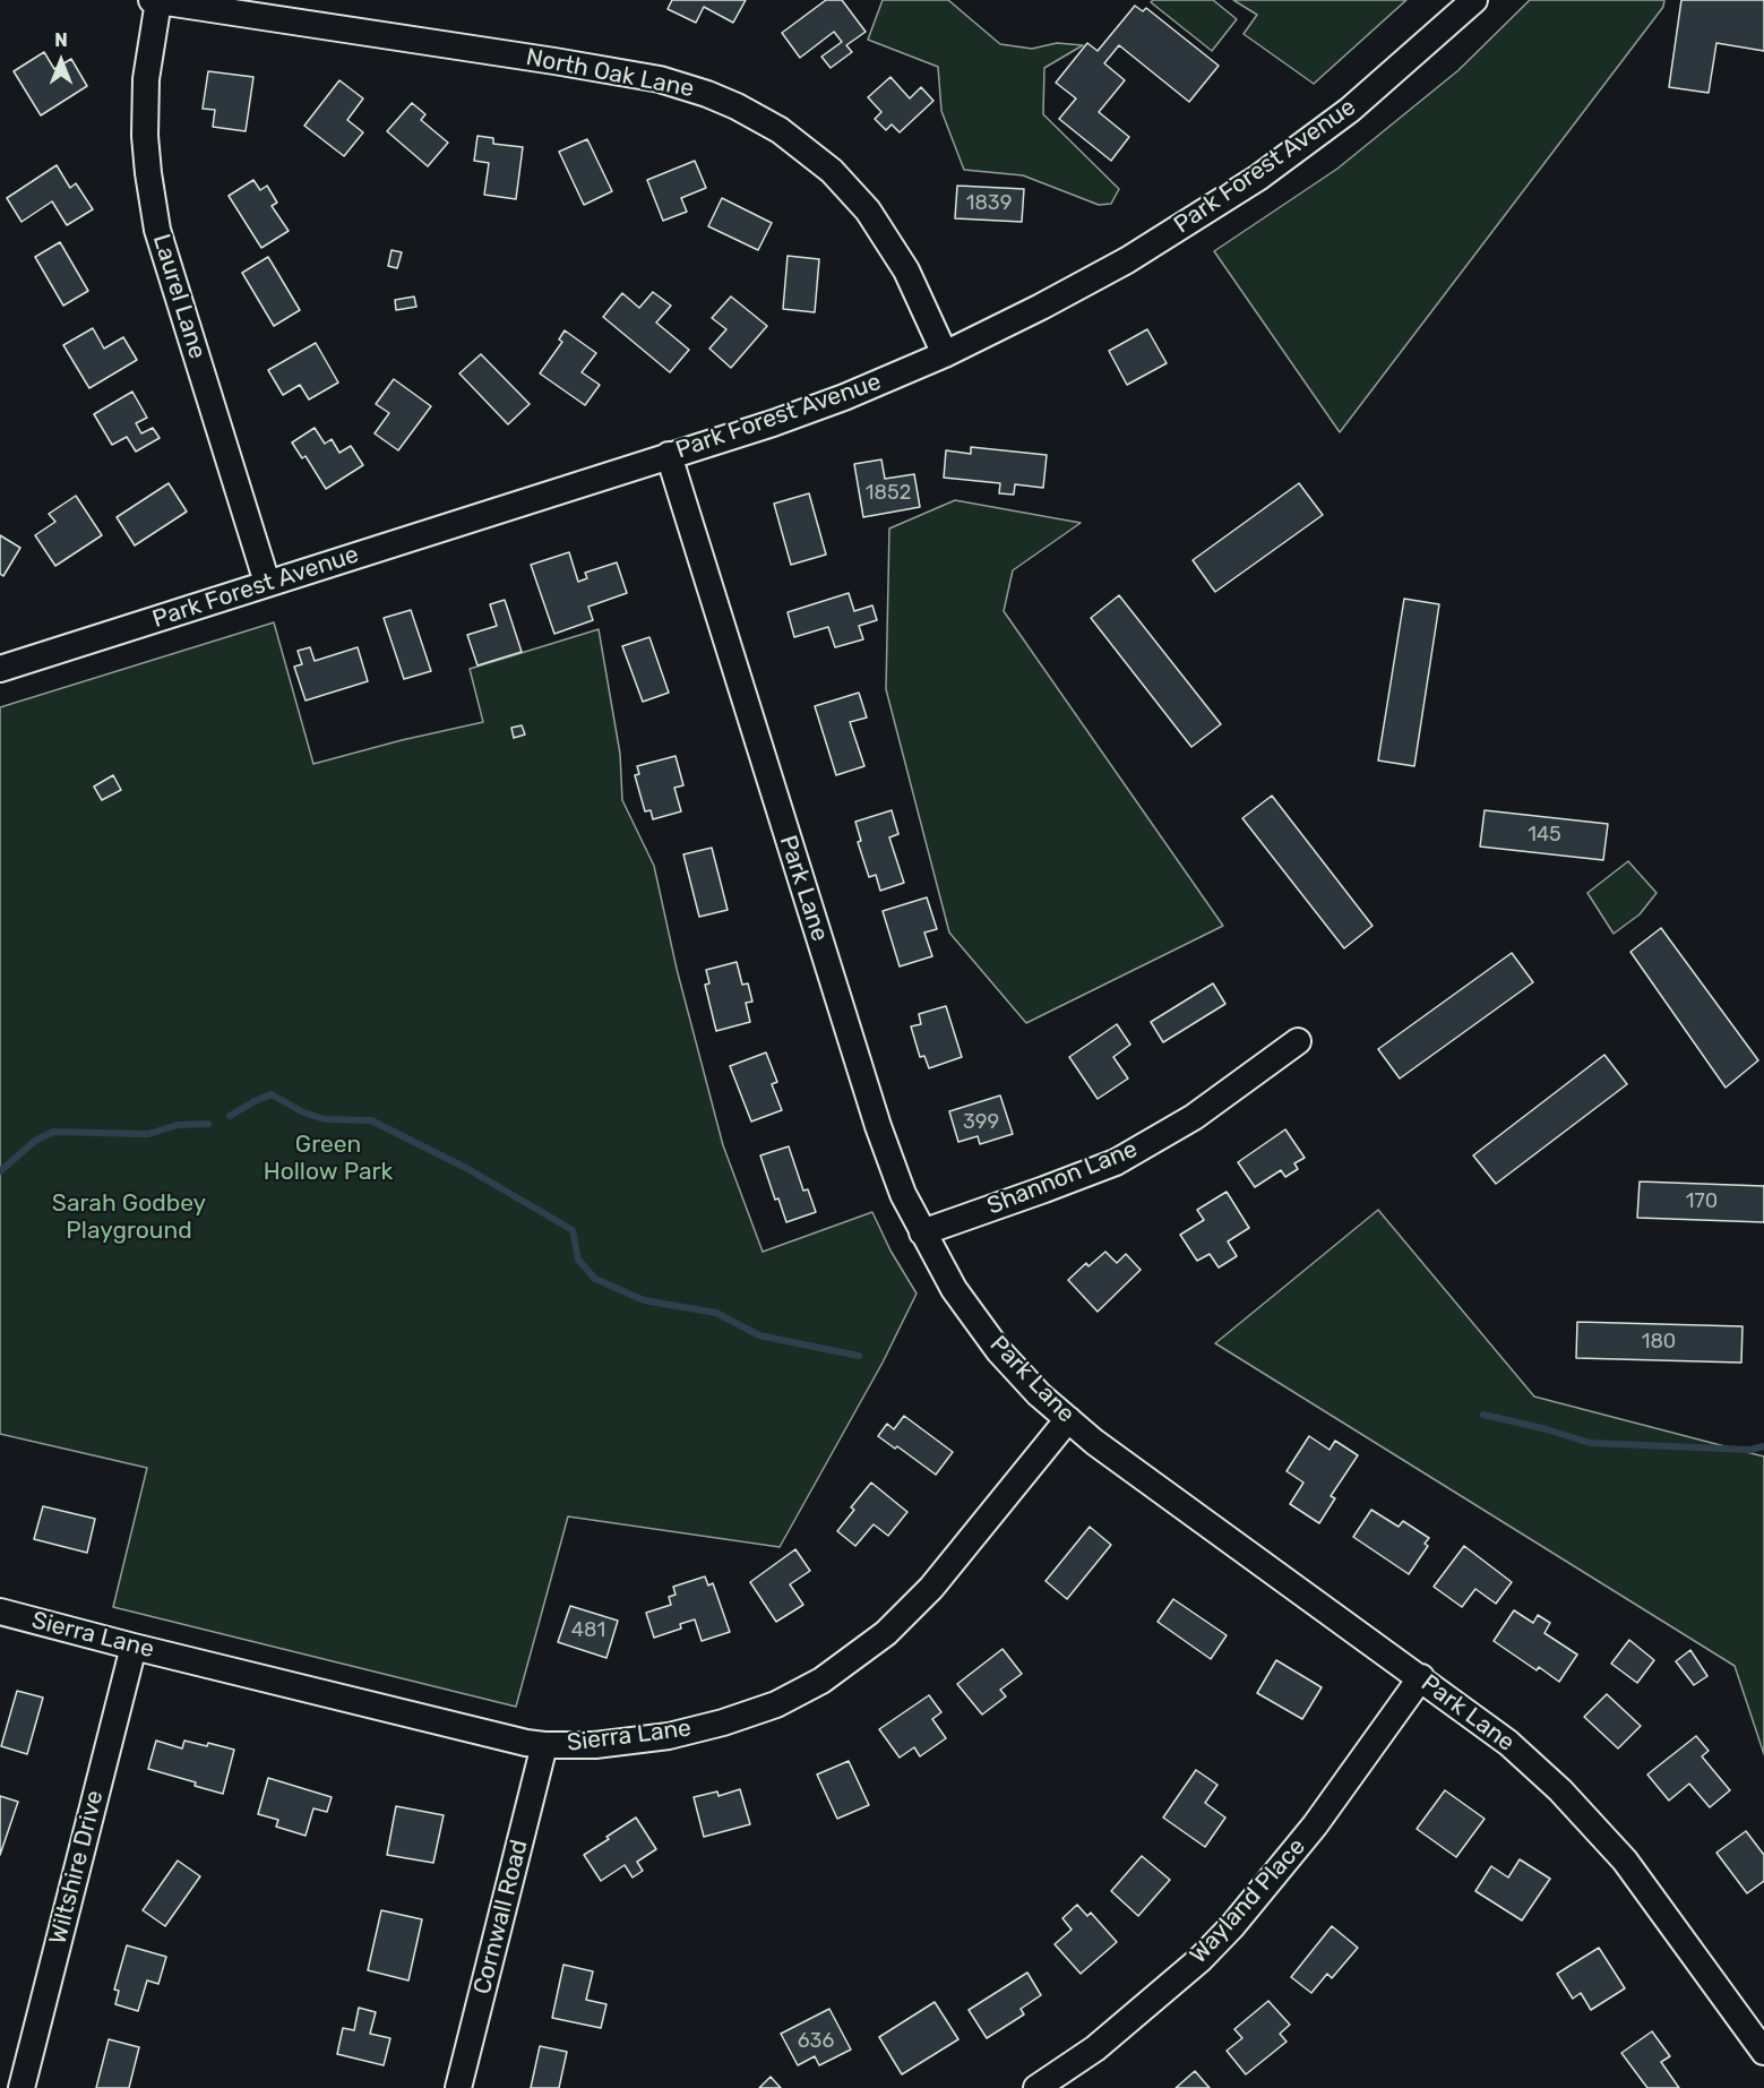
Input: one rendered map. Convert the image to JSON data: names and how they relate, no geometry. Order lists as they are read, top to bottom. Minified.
{"streets":{"street":["North Oak Lane","Park Forest Avenue","Laurel Lane","Park Lane","Shannon Lane","Sierra Lane","Wiltshire Drive","Wayland Place","Cornwall Road"]},"crossings":[["North Oak Lane","Park Forest Avenue"],["North Oak Lane","Laurel Lane"],["Park Forest Avenue","Laurel Lane"],["Park Forest Avenue","Park Lane"],["Park Lane","Shannon Lane"],["Park Lane","Sierra Lane"],["Park Lane","Wayland Place"],["Sierra Lane","Wiltshire Drive"],["Sierra Lane","Cornwall Road"]],"parks":["Green Hollow Park","Sarah Godbey Playground"],"house_numbers":["1839","1852","145","399","170","180","481","636"],"north":"top"}
